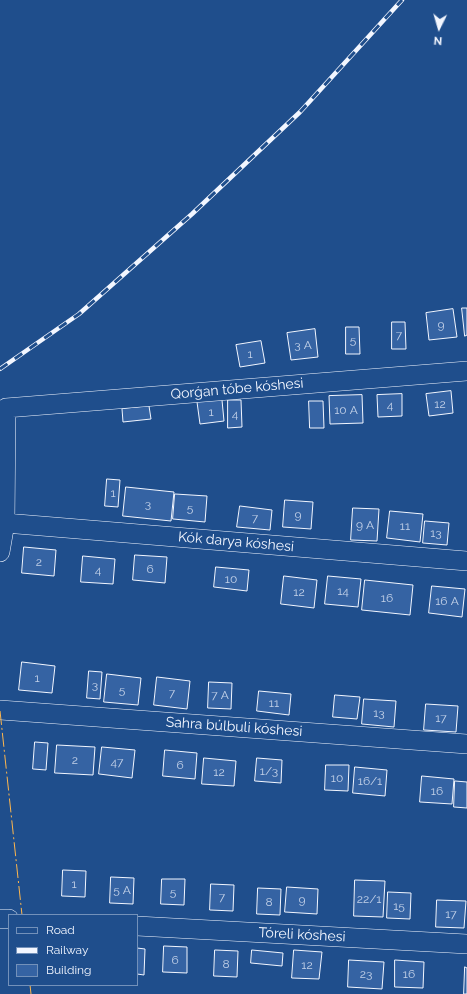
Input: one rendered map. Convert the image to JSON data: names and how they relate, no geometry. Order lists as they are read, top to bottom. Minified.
{"streets":{"street":["Qorǵan tóbe kóshesi","Kók darya kóshesi","Sahra búlbuli kóshesi","Tóreli kóshesi"]},"crossings":[["Qorǵan tóbe kóshesi","Kók darya kóshesi"]],"house_numbers":["9","7","5","3 А","1","12","4","10 А","1","4","1","3","5","9","7","9 А","11","13","2","6","4","10","14","12","16","16 А","1","3","5","7","7 А","11","13","17","2","47","6","1/3","12","10","16/1","16","1","5 А","5","7","22/1","9","8","15","17","6","8","12","23","16"],"legend":["Road","Railway","Building"],"north":"bottom"}
